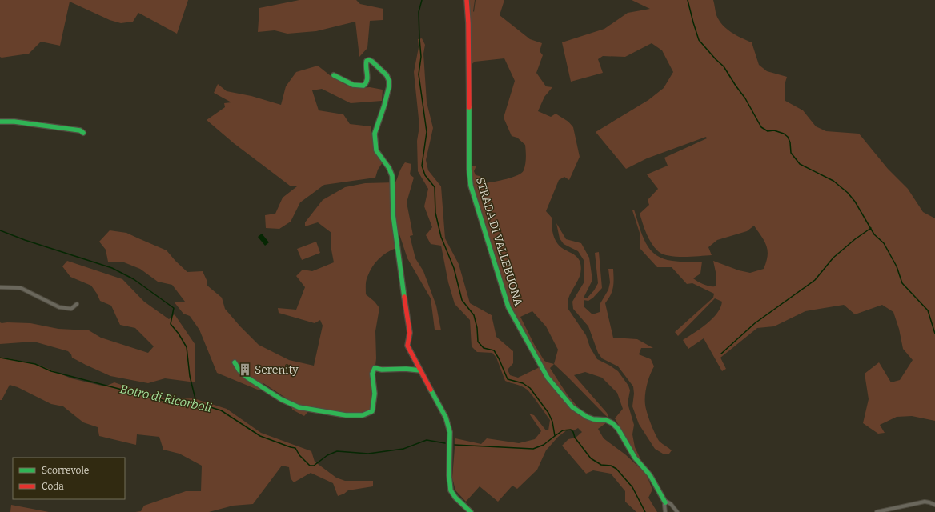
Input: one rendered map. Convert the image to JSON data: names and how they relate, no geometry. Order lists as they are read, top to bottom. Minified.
{"streets":{"street":["STRADA DI VALLEBUONA"]},"water":["Botro di Ricorboli"],"places":{"building":["Serenity"]},"legend":["Scorrevole","Coda"]}
